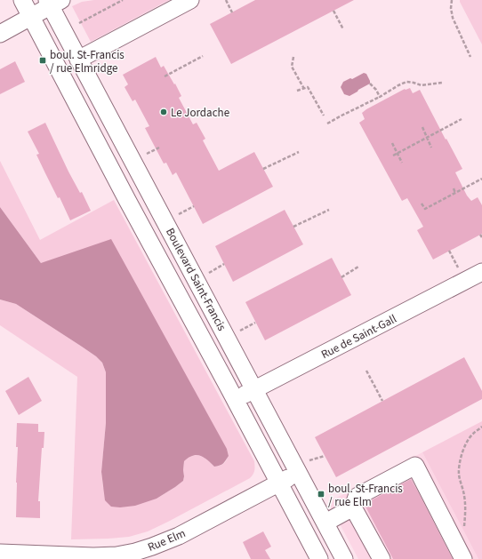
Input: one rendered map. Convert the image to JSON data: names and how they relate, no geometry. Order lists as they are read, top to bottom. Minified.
{"streets":{"street":["Boulevard Saint-Francis","Rue de Saint-Gall","Rue Elm"]},"crossings":[["Boulevard Saint-Francis","Rue de Saint-Gall"],["Boulevard Saint-Francis","Rue Elm"]],"places":{"transit":["boul. St-Francis / rue Elmridge","boul. St-Francis / rue Elm"],"other":["Le Jordache"]}}
